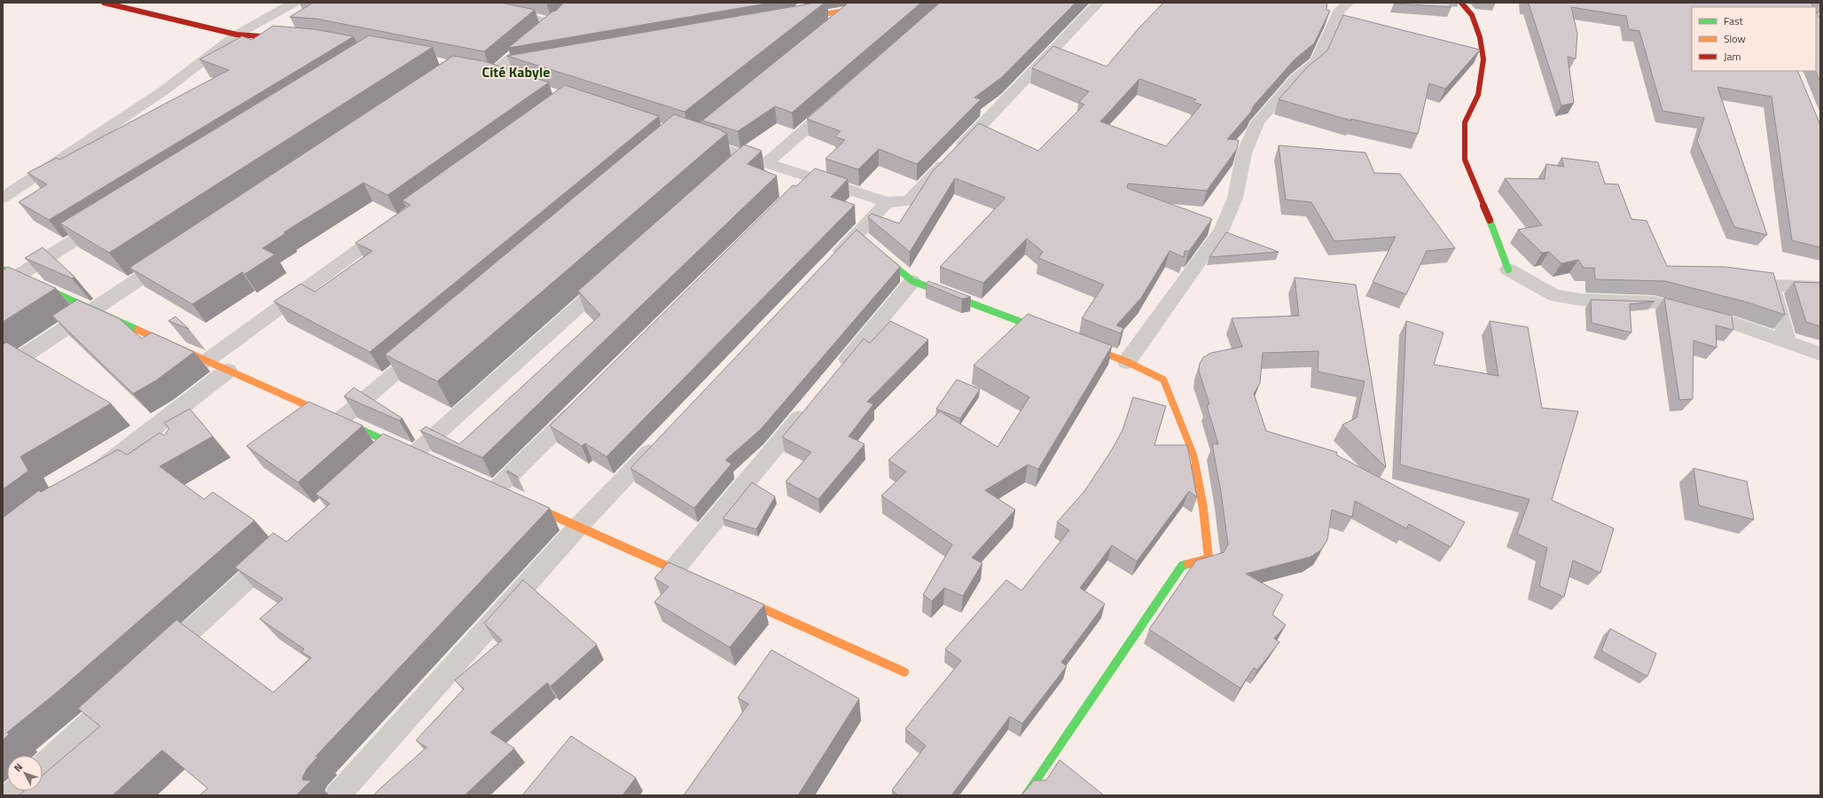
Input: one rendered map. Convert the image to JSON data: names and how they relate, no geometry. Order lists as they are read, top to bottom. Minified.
{"districts":["Cité Kabyle"],"legend":["Fast","Slow","Jam"],"north":"top left"}
